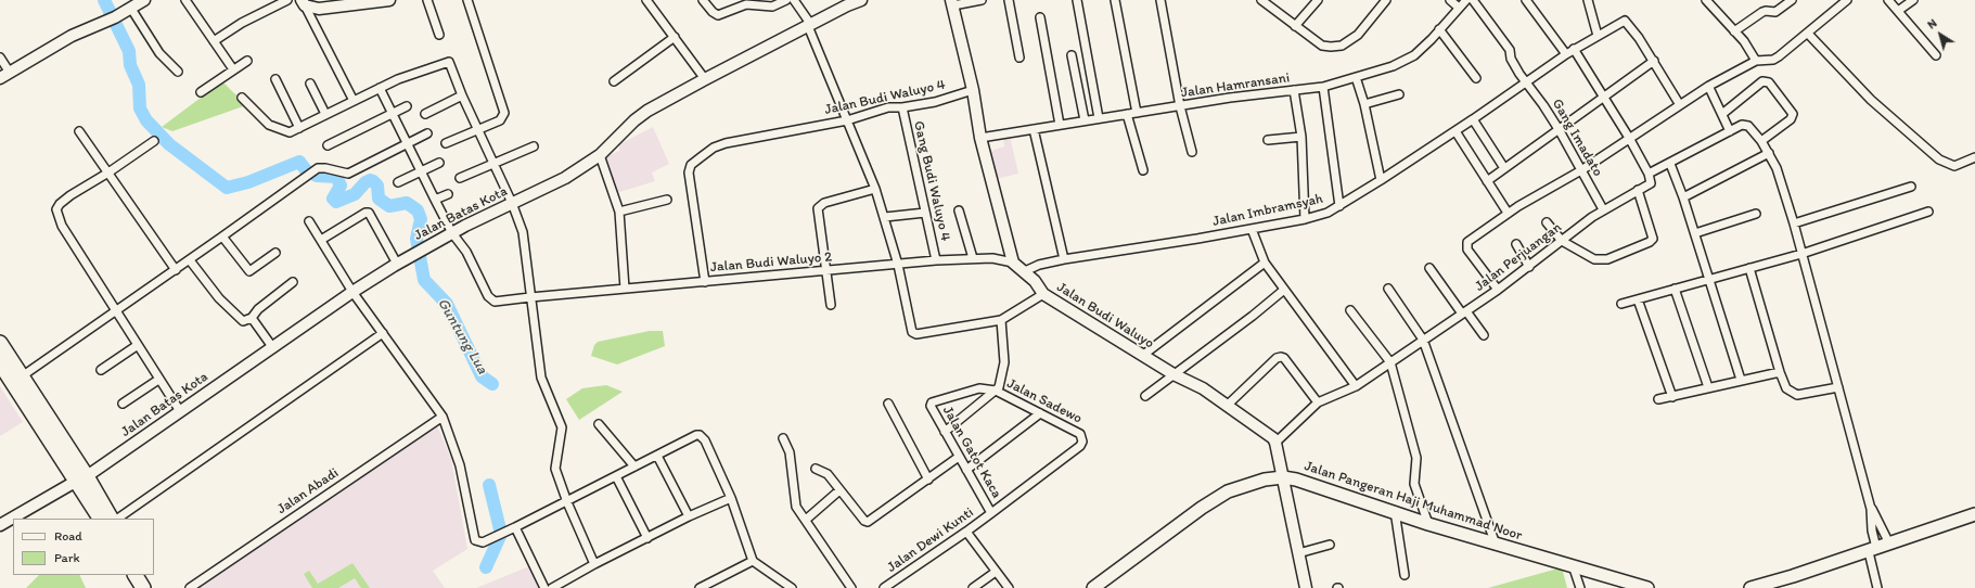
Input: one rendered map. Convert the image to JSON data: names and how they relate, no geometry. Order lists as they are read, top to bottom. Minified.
{"streets":{"main road":["Jalan Pangeran Haji Muhammad Noor"],"street":["Jalan Hamransani","Jalan Budi Waluyo 4","Gang Imadato","Gang Budi Waluyo 4","Jalan Imbramsyah","Jalan Batas Kota","Jalan Perjuangan","Jalan Budi Waluyo 2","Jalan Budi Waluyo","Jalan Sadewo","Jalan Gatot Kaca","Jalan Abadi","Jalan Dewi Kunti"]},"crossings":[["Jalan Budi Waluyo 4","Gang Budi Waluyo 4"],["Jalan Budi Waluyo 4","Jalan Budi Waluyo 2"],["Gang Imadato","Jalan Imbramsyah"],["Gang Imadato","Jalan Perjuangan"],["Gang Budi Waluyo 4","Jalan Budi Waluyo 2"],["Jalan Imbramsyah","Jalan Budi Waluyo"],["Jalan Batas Kota","Jalan Budi Waluyo 2"],["Jalan Perjuangan","Jalan Budi Waluyo"],["Jalan Budi Waluyo 2","Jalan Budi Waluyo"],["Jalan Sadewo","Jalan Gatot Kaca"],["Jalan Sadewo","Jalan Dewi Kunti"],["Jalan Gatot Kaca","Jalan Dewi Kunti"]],"water":["Guntung Lua"],"legend":["Road","Park"],"north":"top left"}
